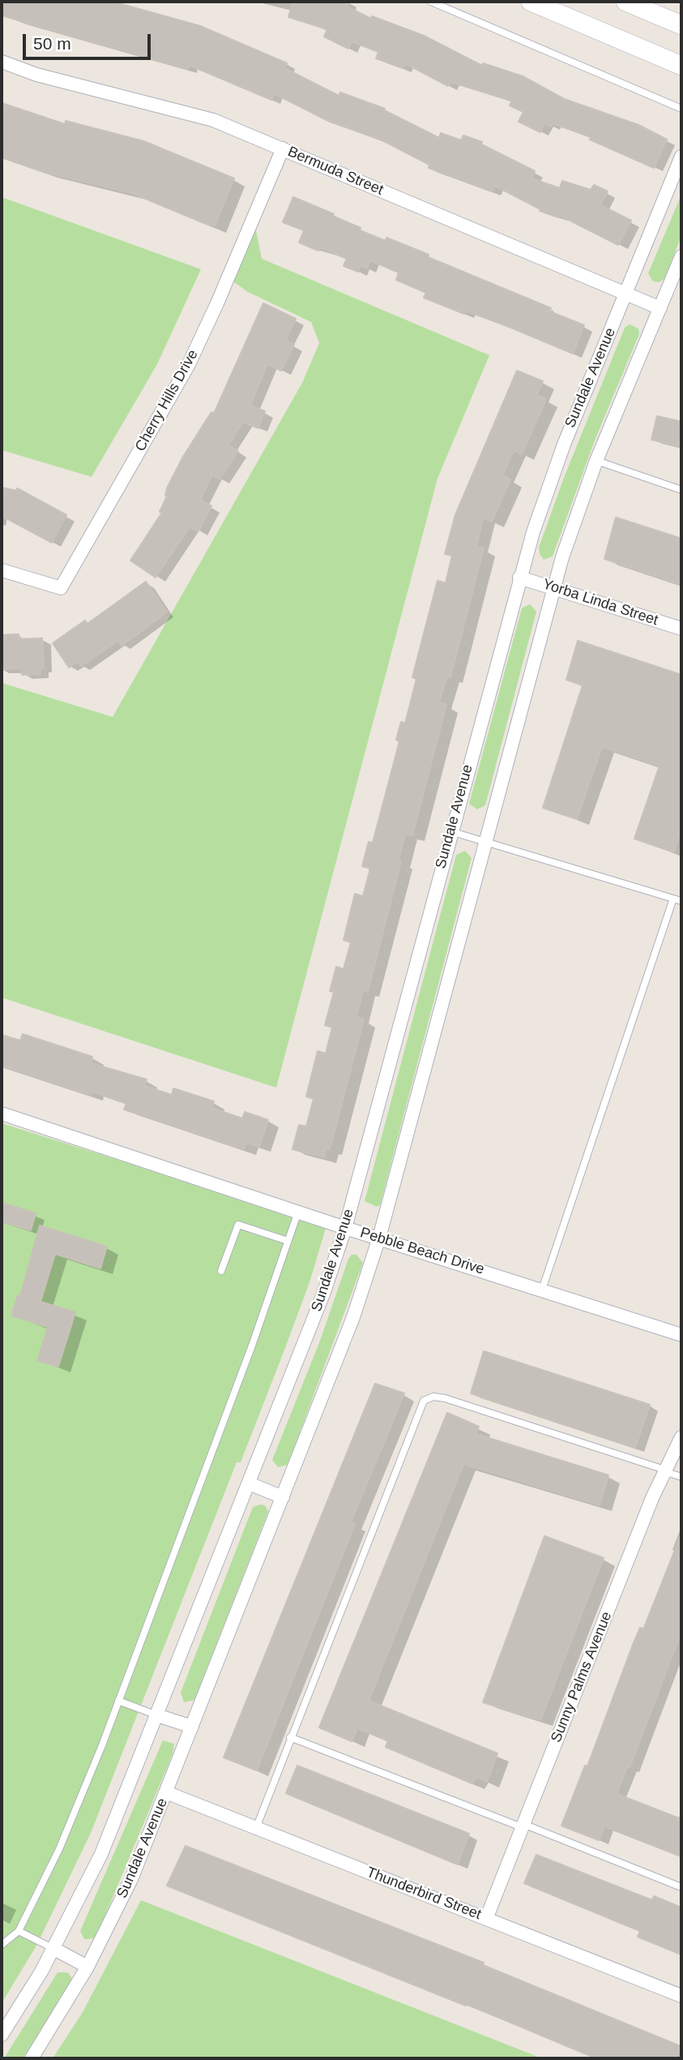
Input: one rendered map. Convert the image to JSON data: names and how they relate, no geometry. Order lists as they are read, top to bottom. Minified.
{"streets":{"street":["Bermuda Street","Sundale Avenue","Cherry Hills Drive","Yorba Linda Street","Pebble Beach Drive","Sunny Palms Avenue","Thunderbird Street"]},"crossings":[["Bermuda Street","Sundale Avenue"],["Bermuda Street","Cherry Hills Drive"],["Sundale Avenue","Yorba Linda Street"],["Sundale Avenue","Pebble Beach Drive"],["Sundale Avenue","Thunderbird Street"],["Sunny Palms Avenue","Thunderbird Street"]],"scale_bar":"50 m"}
